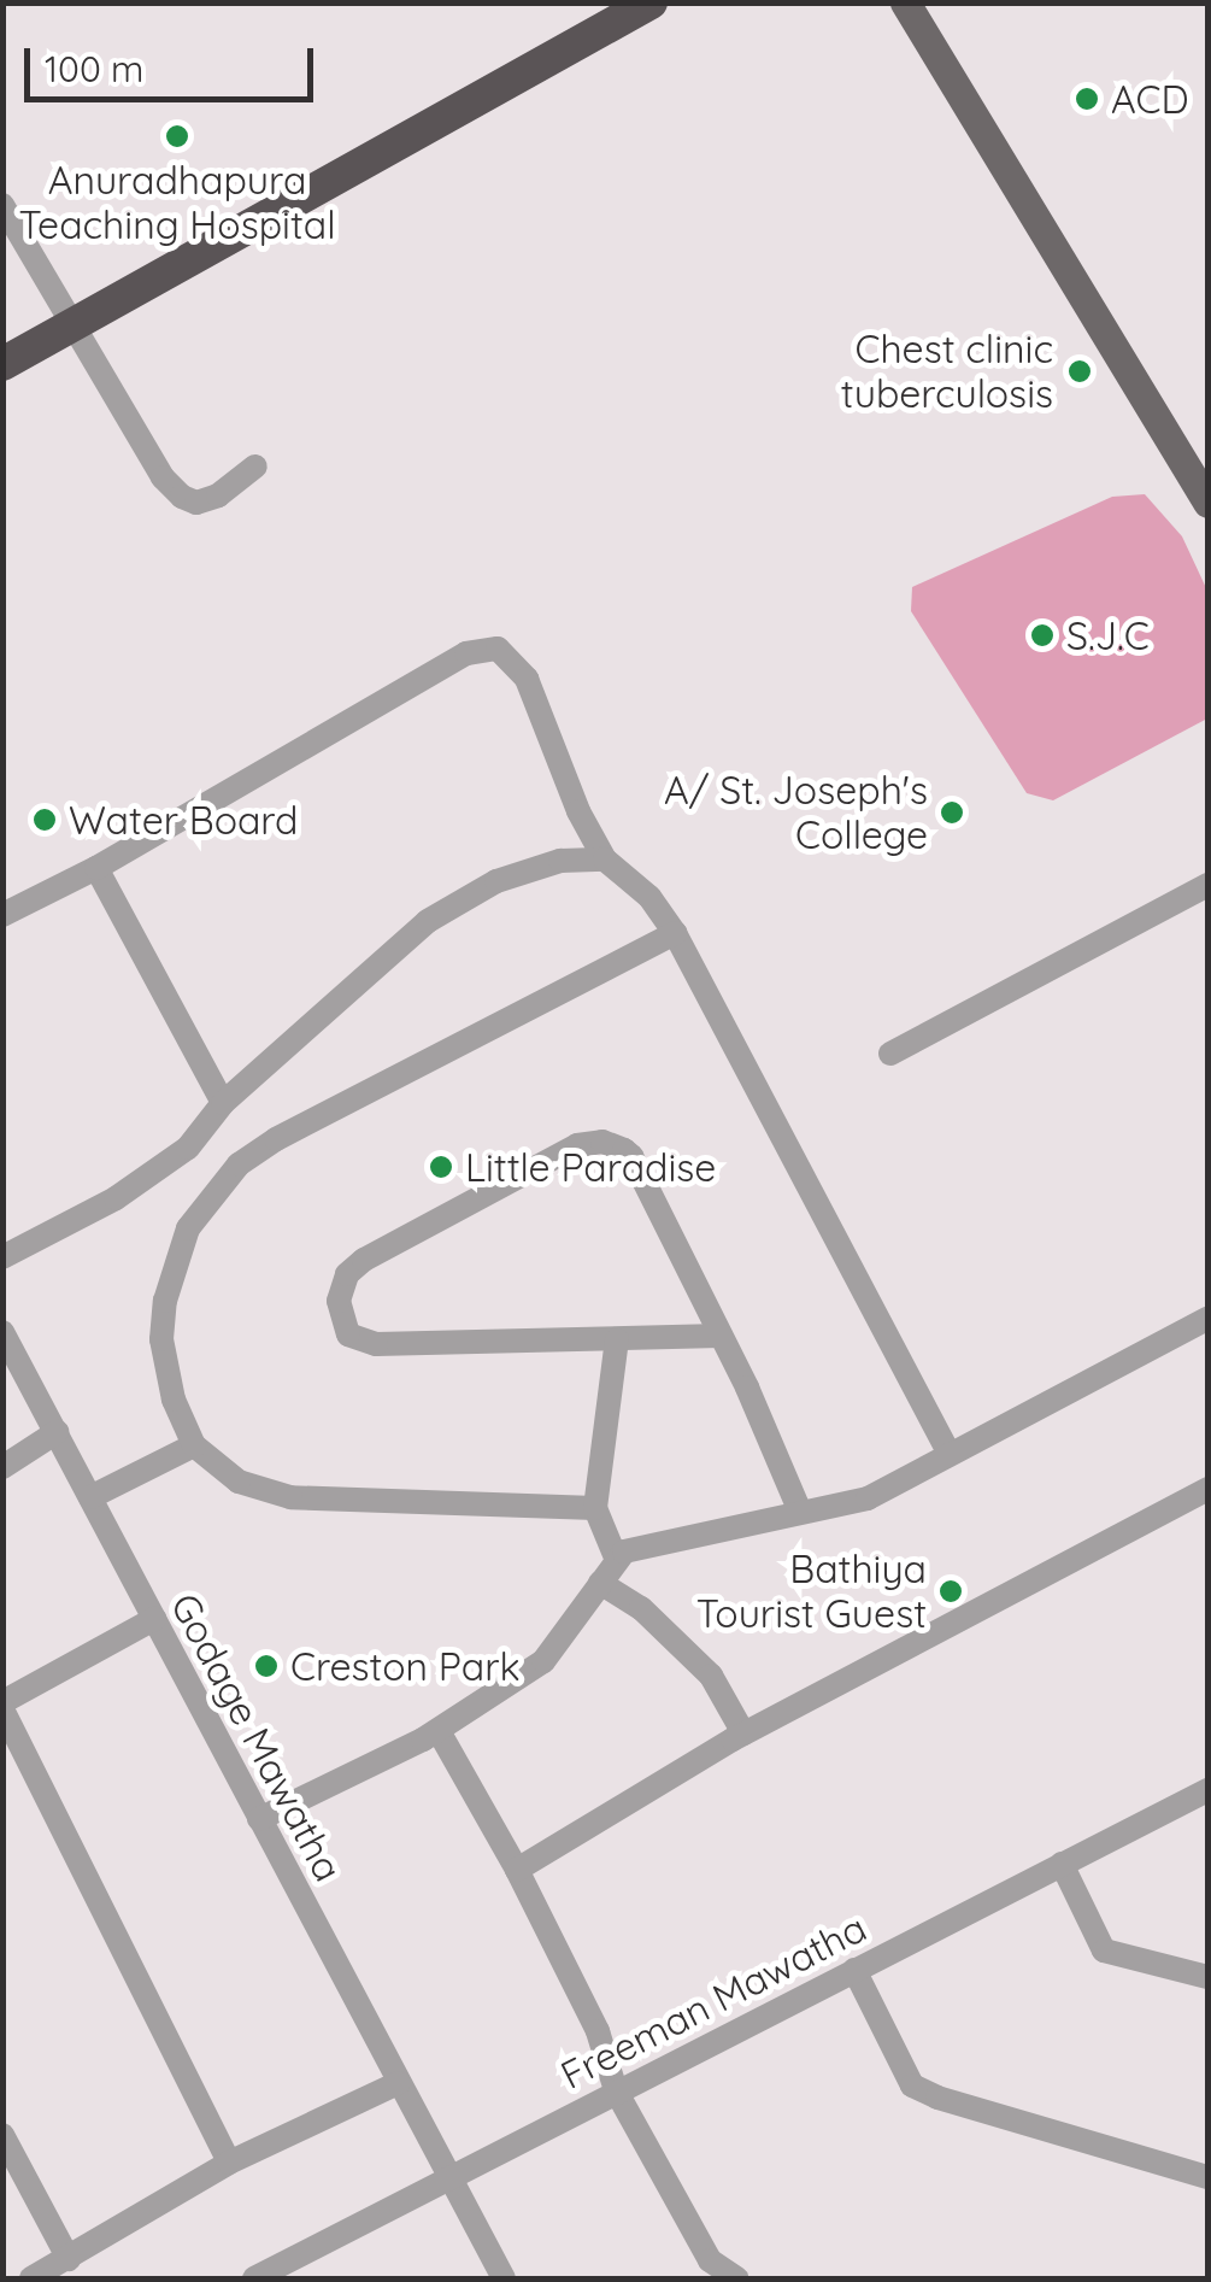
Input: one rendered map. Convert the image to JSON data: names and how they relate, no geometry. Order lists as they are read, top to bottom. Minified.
{"streets":{"street":["Godage Mawatha","Freeman Mawatha"]},"crossings":[["Godage Mawatha","Freeman Mawatha"]],"places":["ACD","Anuradhapura Teaching Hospital","Chest clinic tuberculosis","S.J.C","A/ St. Joseph's College","Water Board","Little Paradise","Bathiya Tourist Guest","Creston Park"],"scale_bar":"100 m"}
